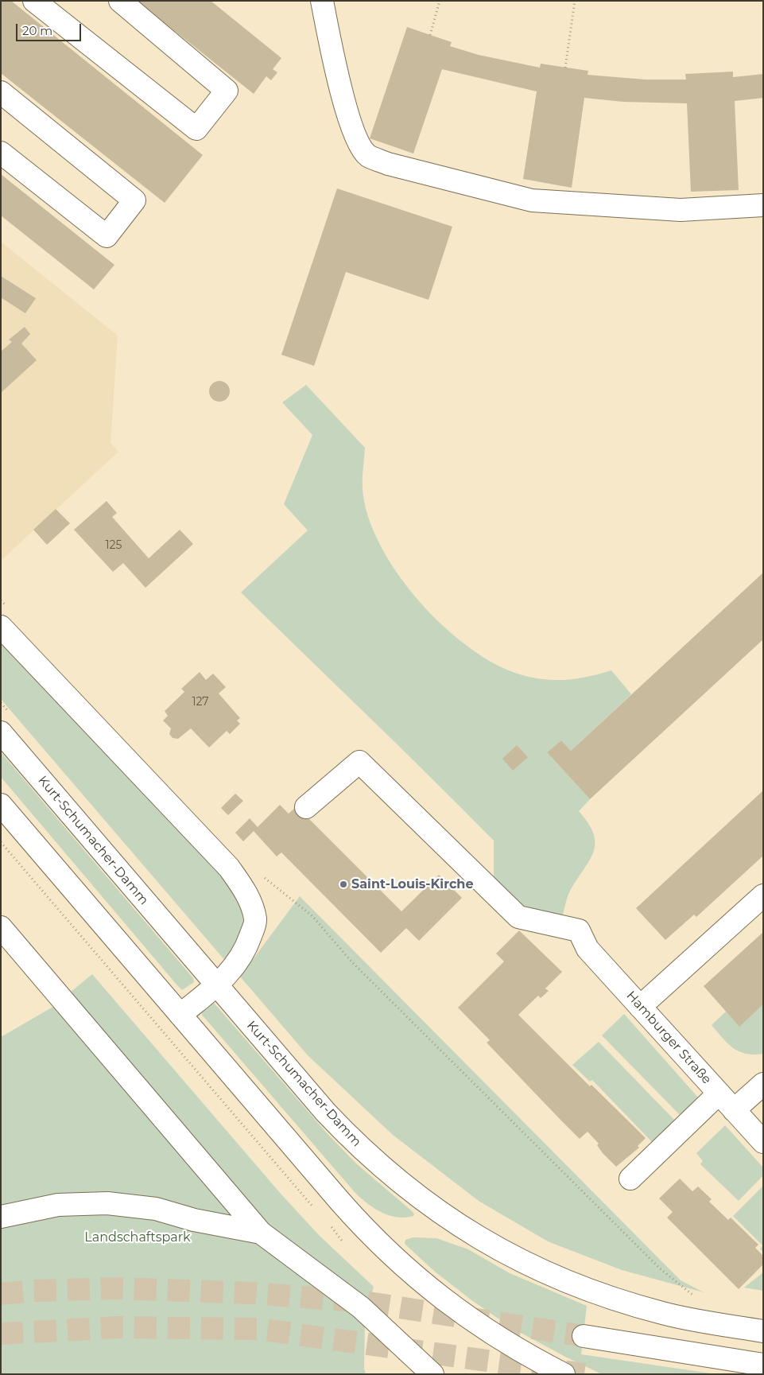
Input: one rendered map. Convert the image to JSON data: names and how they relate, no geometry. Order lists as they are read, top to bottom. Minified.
{"streets":{"main road":["Kurt-Schumacher-Damm","Hamburger Straße"]},"parks":["Landschaftspark"],"places":["Saint-Louis-Kirche"],"house_numbers":["125","127"],"scale_bar":"20 m"}
